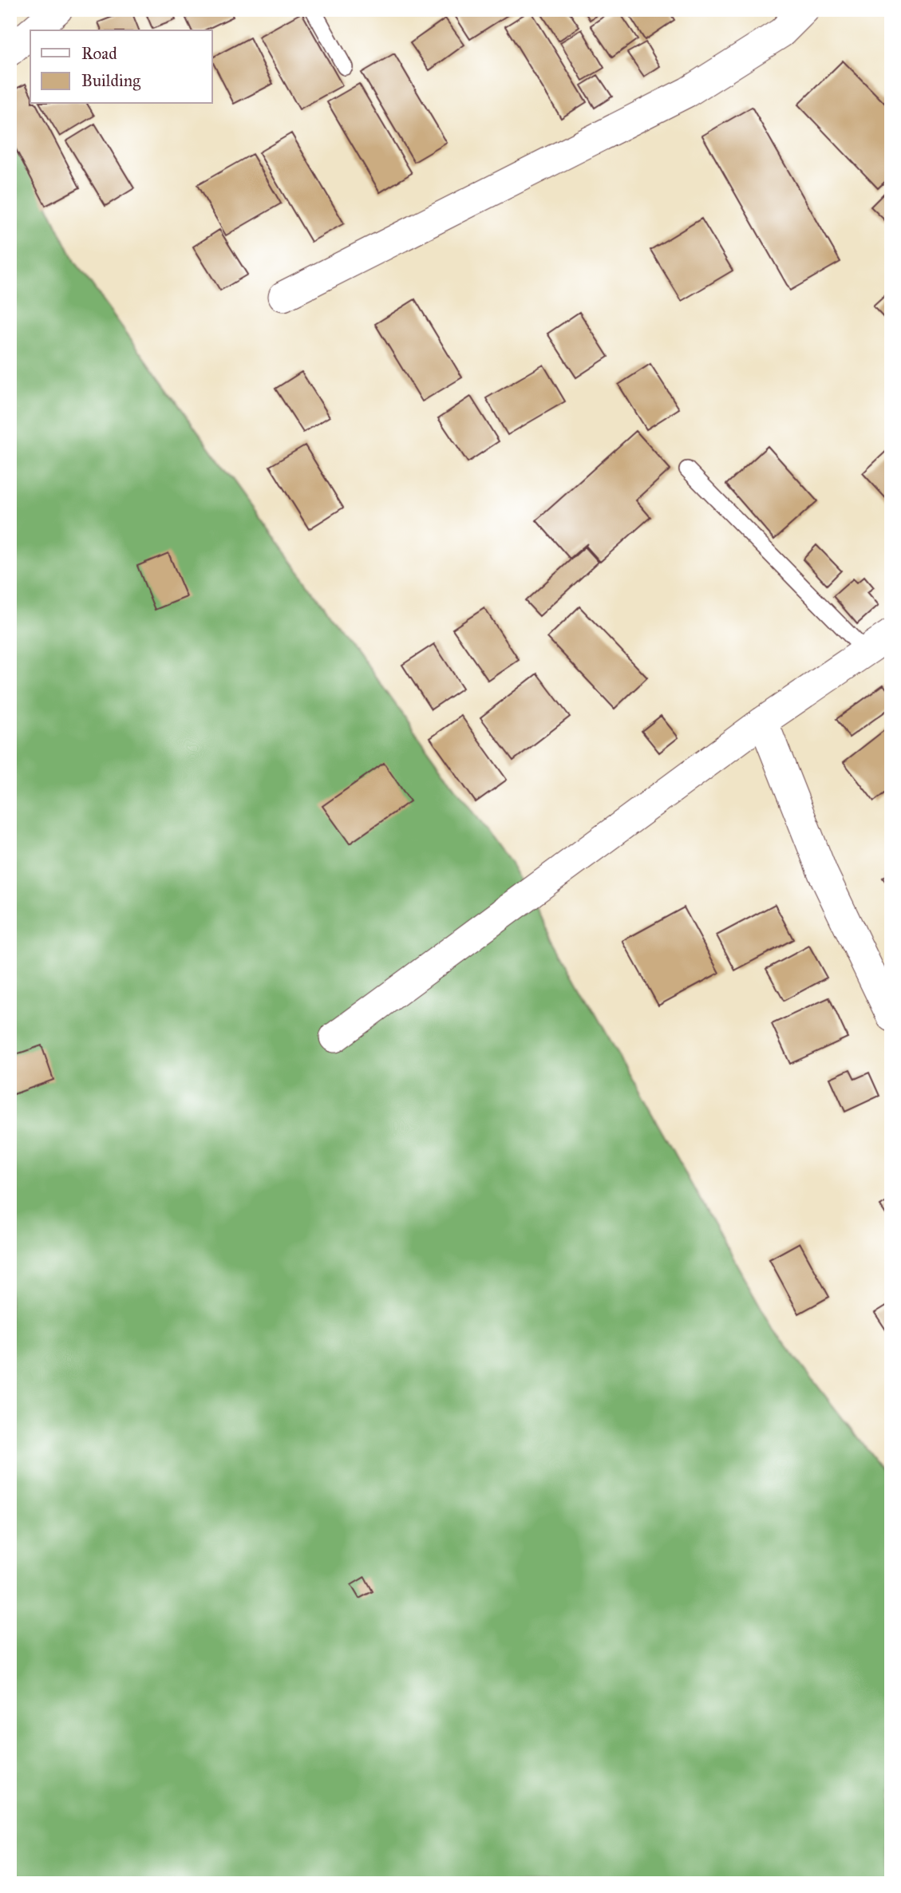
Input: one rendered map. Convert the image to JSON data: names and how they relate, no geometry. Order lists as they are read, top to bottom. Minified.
{"legend":["Road","Building"]}
